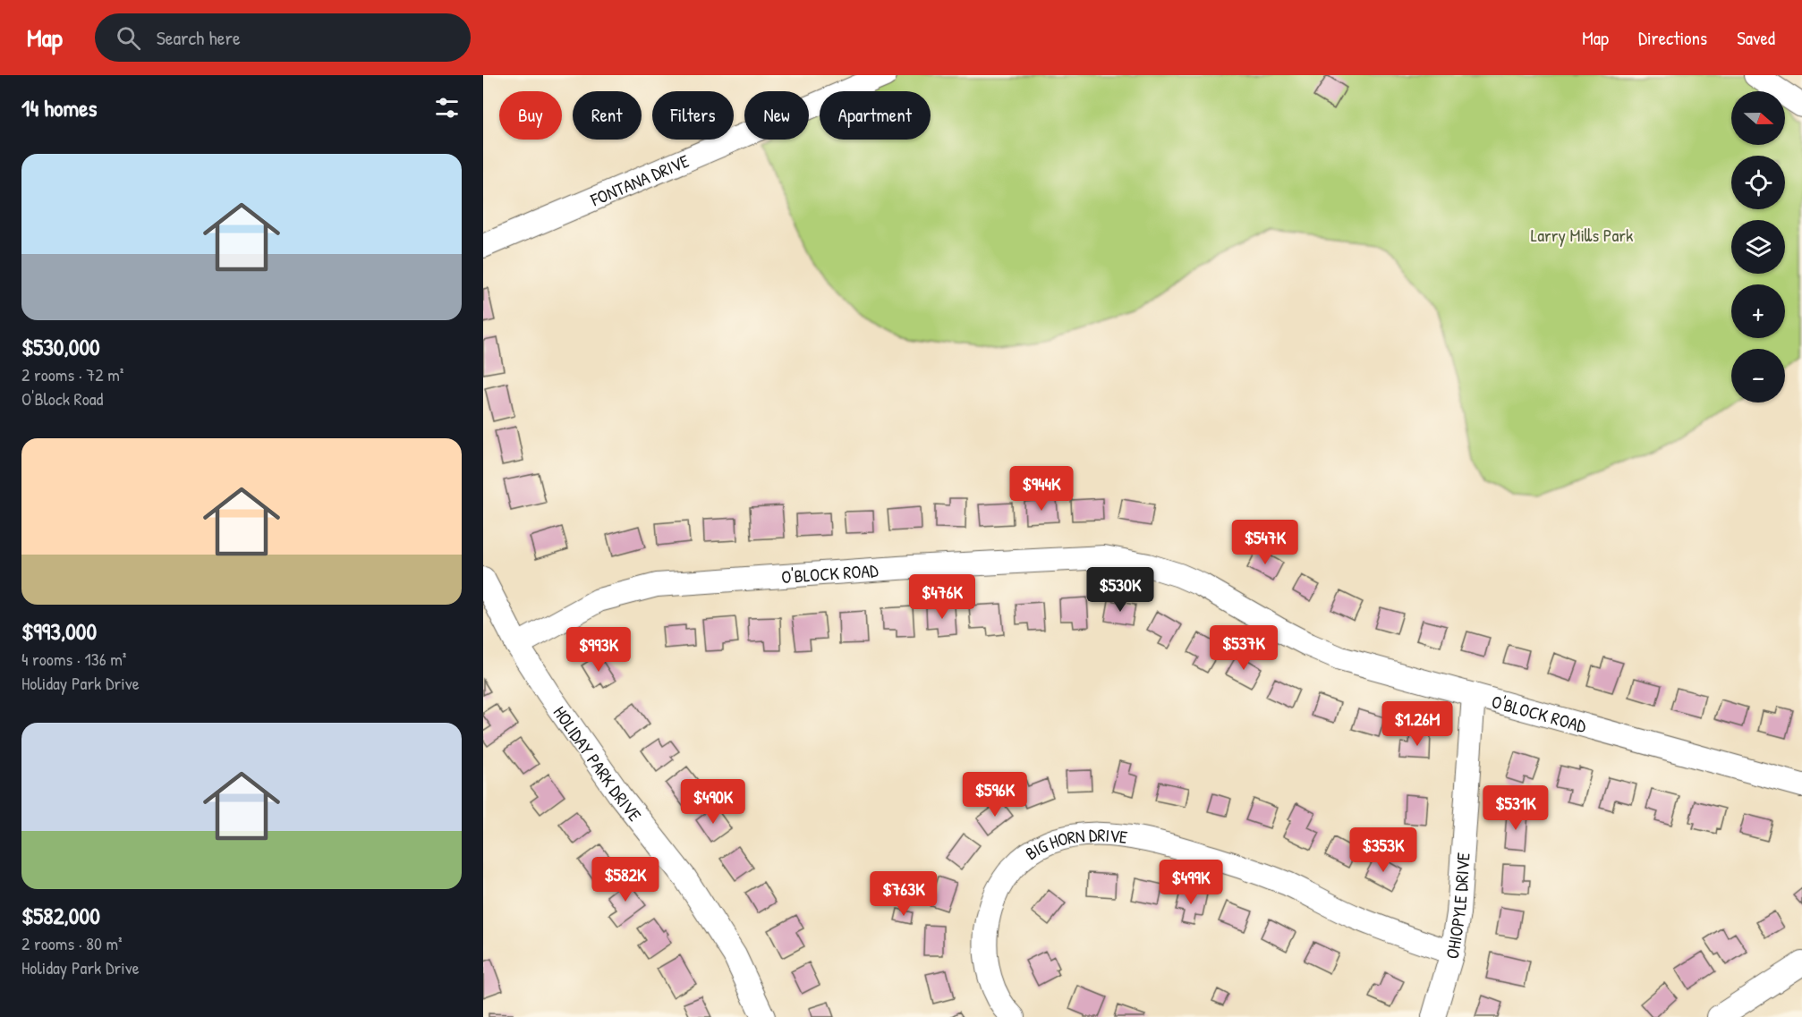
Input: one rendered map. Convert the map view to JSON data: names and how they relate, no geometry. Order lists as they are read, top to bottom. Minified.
{"streets":{"street":["FONTANA DRIVE","O'BLOCK ROAD","HOLIDAY PARK DRIVE","BIG HORN DRIVE","OHIOPYLE DRIVE"]},"crossings":[["O'BLOCK ROAD","HOLIDAY PARK DRIVE"],["O'BLOCK ROAD","OHIOPYLE DRIVE"],["BIG HORN DRIVE","OHIOPYLE DRIVE"]],"parks":["Larry Mills Park"],"north":"right","page":{"header":"Map","search":"Search here","nav":["Map","Directions","Saved"],"heading":"14 homes","map_buttons":["+","−"],"chip":["Buy","Rent","Filters","New","Apartment"],"list":[{"name":"$530,000","note":"2 rooms · 72 m² · O'Block Road"},{"name":"$993,000","note":"4 rooms · 136 m² · Holiday Park Drive"},{"name":"$582,000","note":"2 rooms · 80 m² · Holiday Park Drive"}],"price":["$944K","$547K","$530K","$476K","$537K","$993K","$1.26M","$596K","$490K","$531K","$353K","$582K","$499K","$763K"]}}
